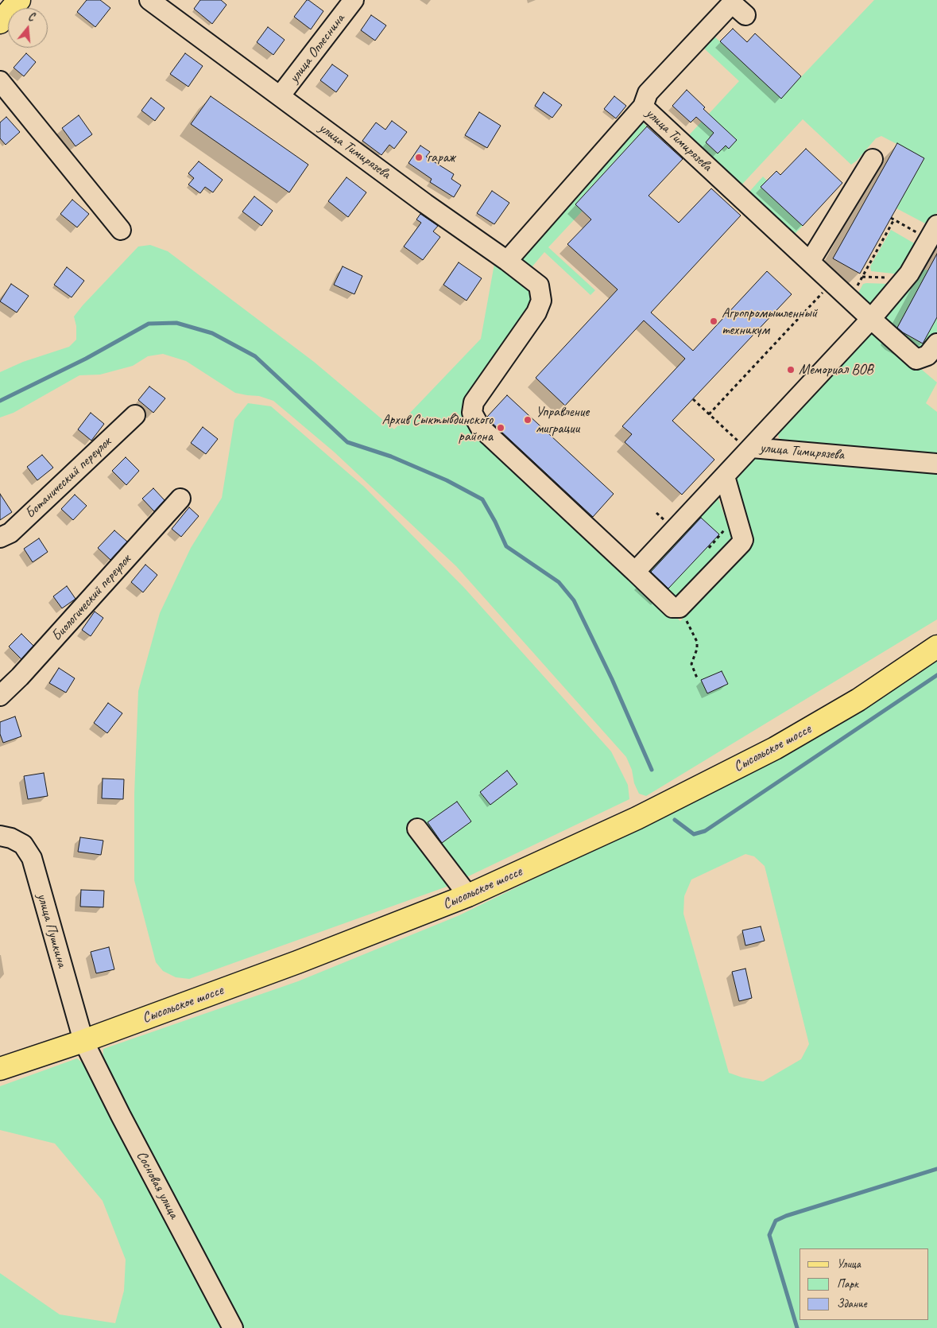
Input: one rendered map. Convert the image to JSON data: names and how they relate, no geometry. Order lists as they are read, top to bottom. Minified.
{"streets":{"main road":["Сысольское шоссе"],"street":["улица Оплеснина","улица Тимирязева","Ботанический переулок","Биологический переулок","улица Пушкина","Сосновая улица"]},"crossings":[["улица Оплеснина","улица Тимирязева"],["Сысольское шоссе","улица Пушкина"],["Сысольское шоссе","Сосновая улица"],["улица Пушкина","Сосновая улица"]],"places":["гараж","Агропромышленный техникум","Мемориал ВОВ","Управление миграции","Архив Сыктывдинского района"],"legend":["Улица","Парк","Здание"],"north":"top"}
